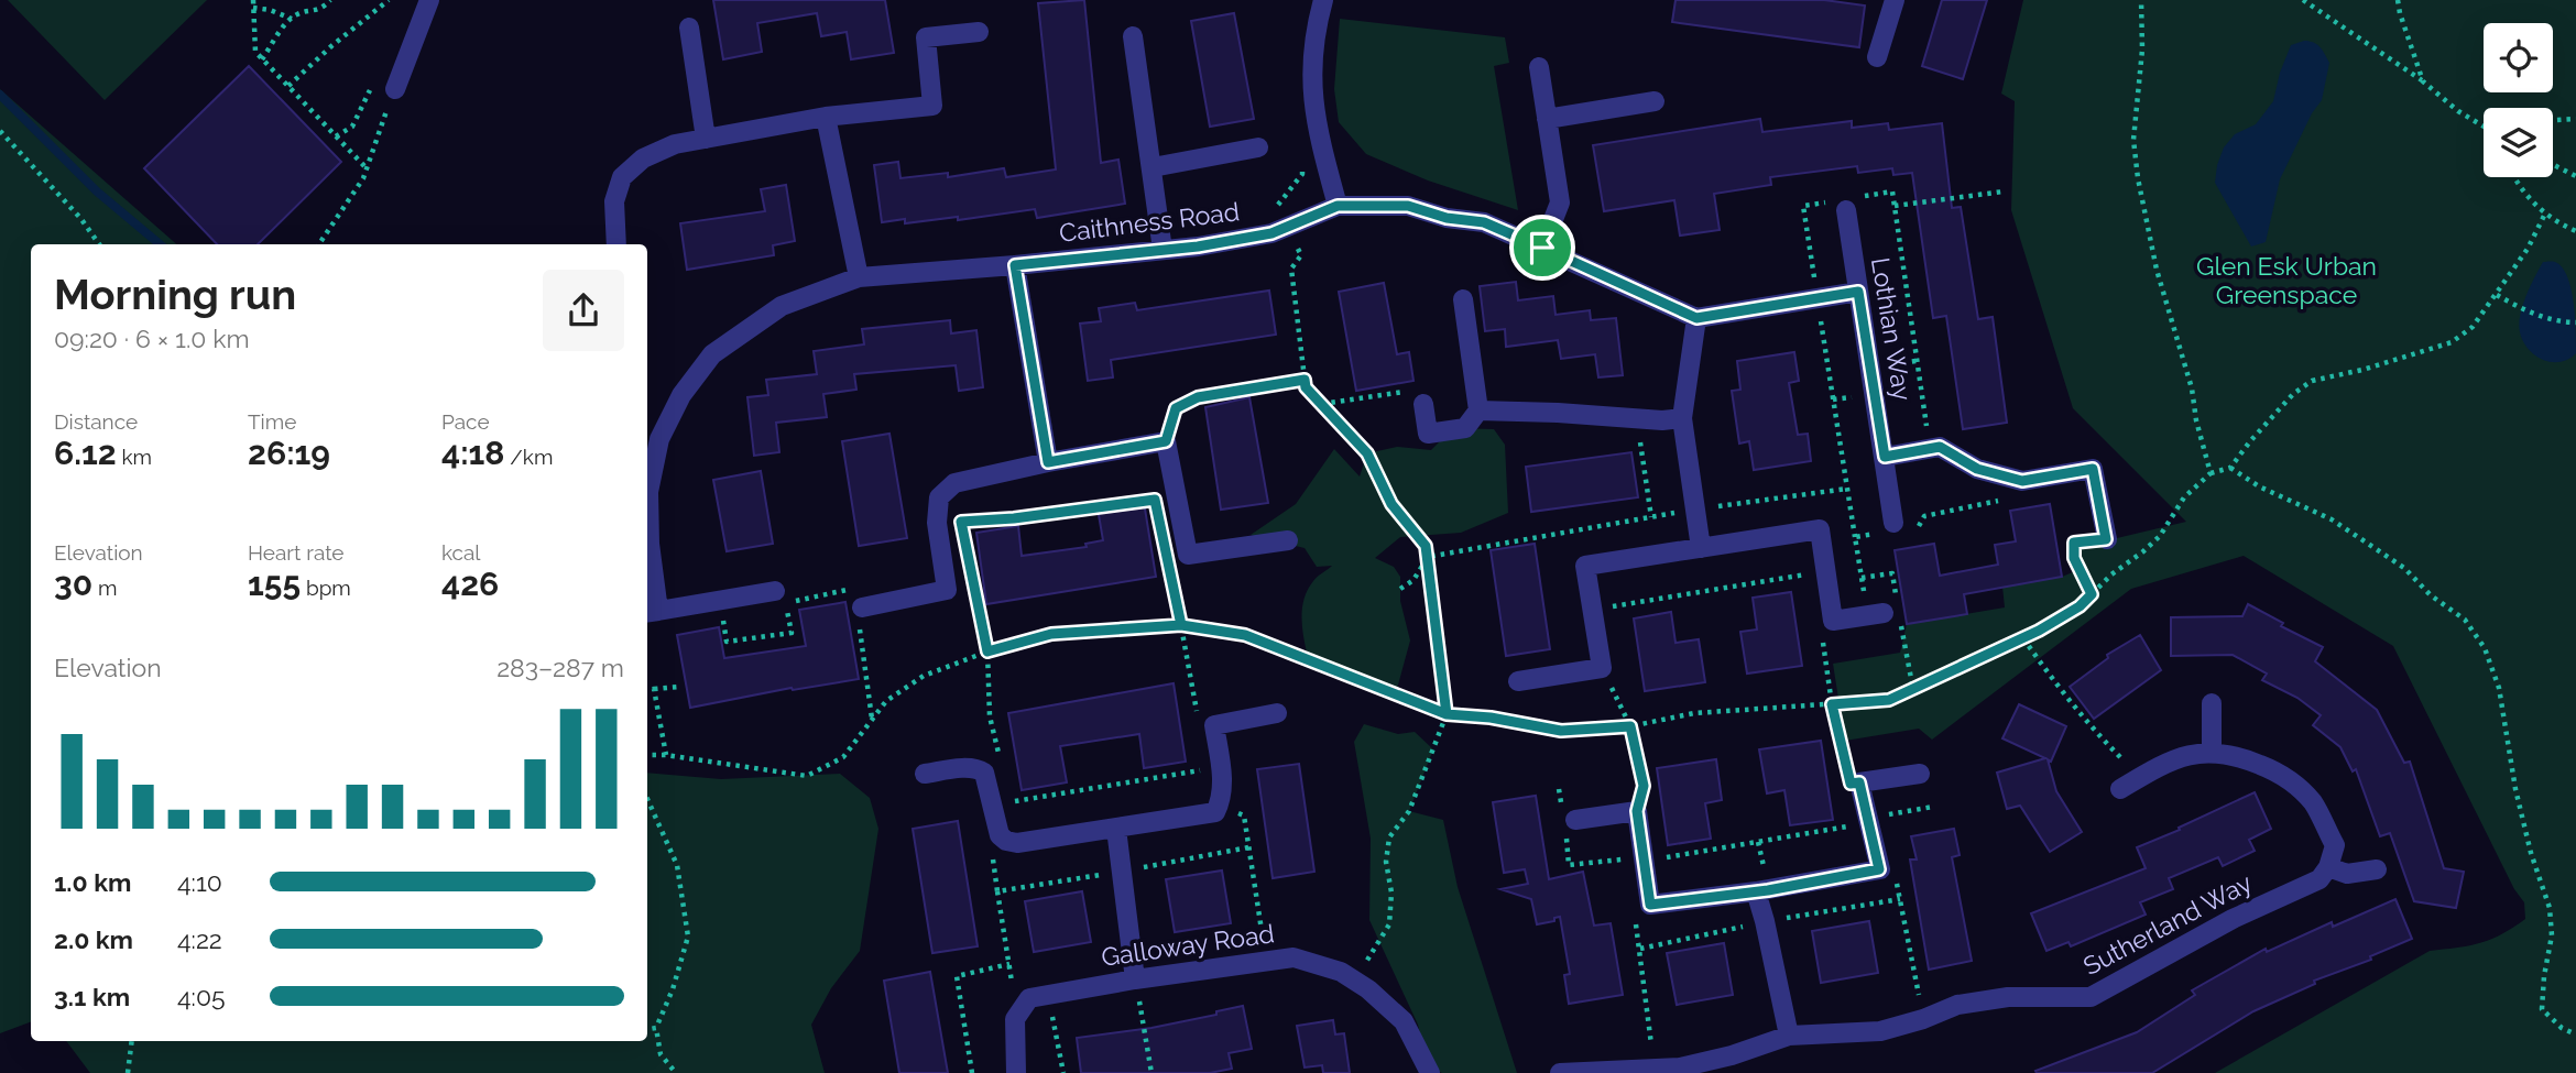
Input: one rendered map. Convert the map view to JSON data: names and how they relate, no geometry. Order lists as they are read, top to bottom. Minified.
{"streets":{"street":["Caithness Road","Lothian Way","Sutherland Way","Galloway Road"]},"parks":["Glen Esk Urban Greenspace"],"page":{"heading":["Morning run","09:20 · 6 × 1.0 km"],"stats":[["Distance","6.12 km"],["Time","26:19"],["Pace","4:18 /km"],["Elevation","30 m"],["Heart rate","155 bpm"],["kcal","426"]],"chart":["Elevation","283–287 m"],"list":[{"name":"1.0 km","note":"4:10"},{"name":"2.0 km","note":"4:22"},{"name":"3.1 km","note":"4:05"}]}}
